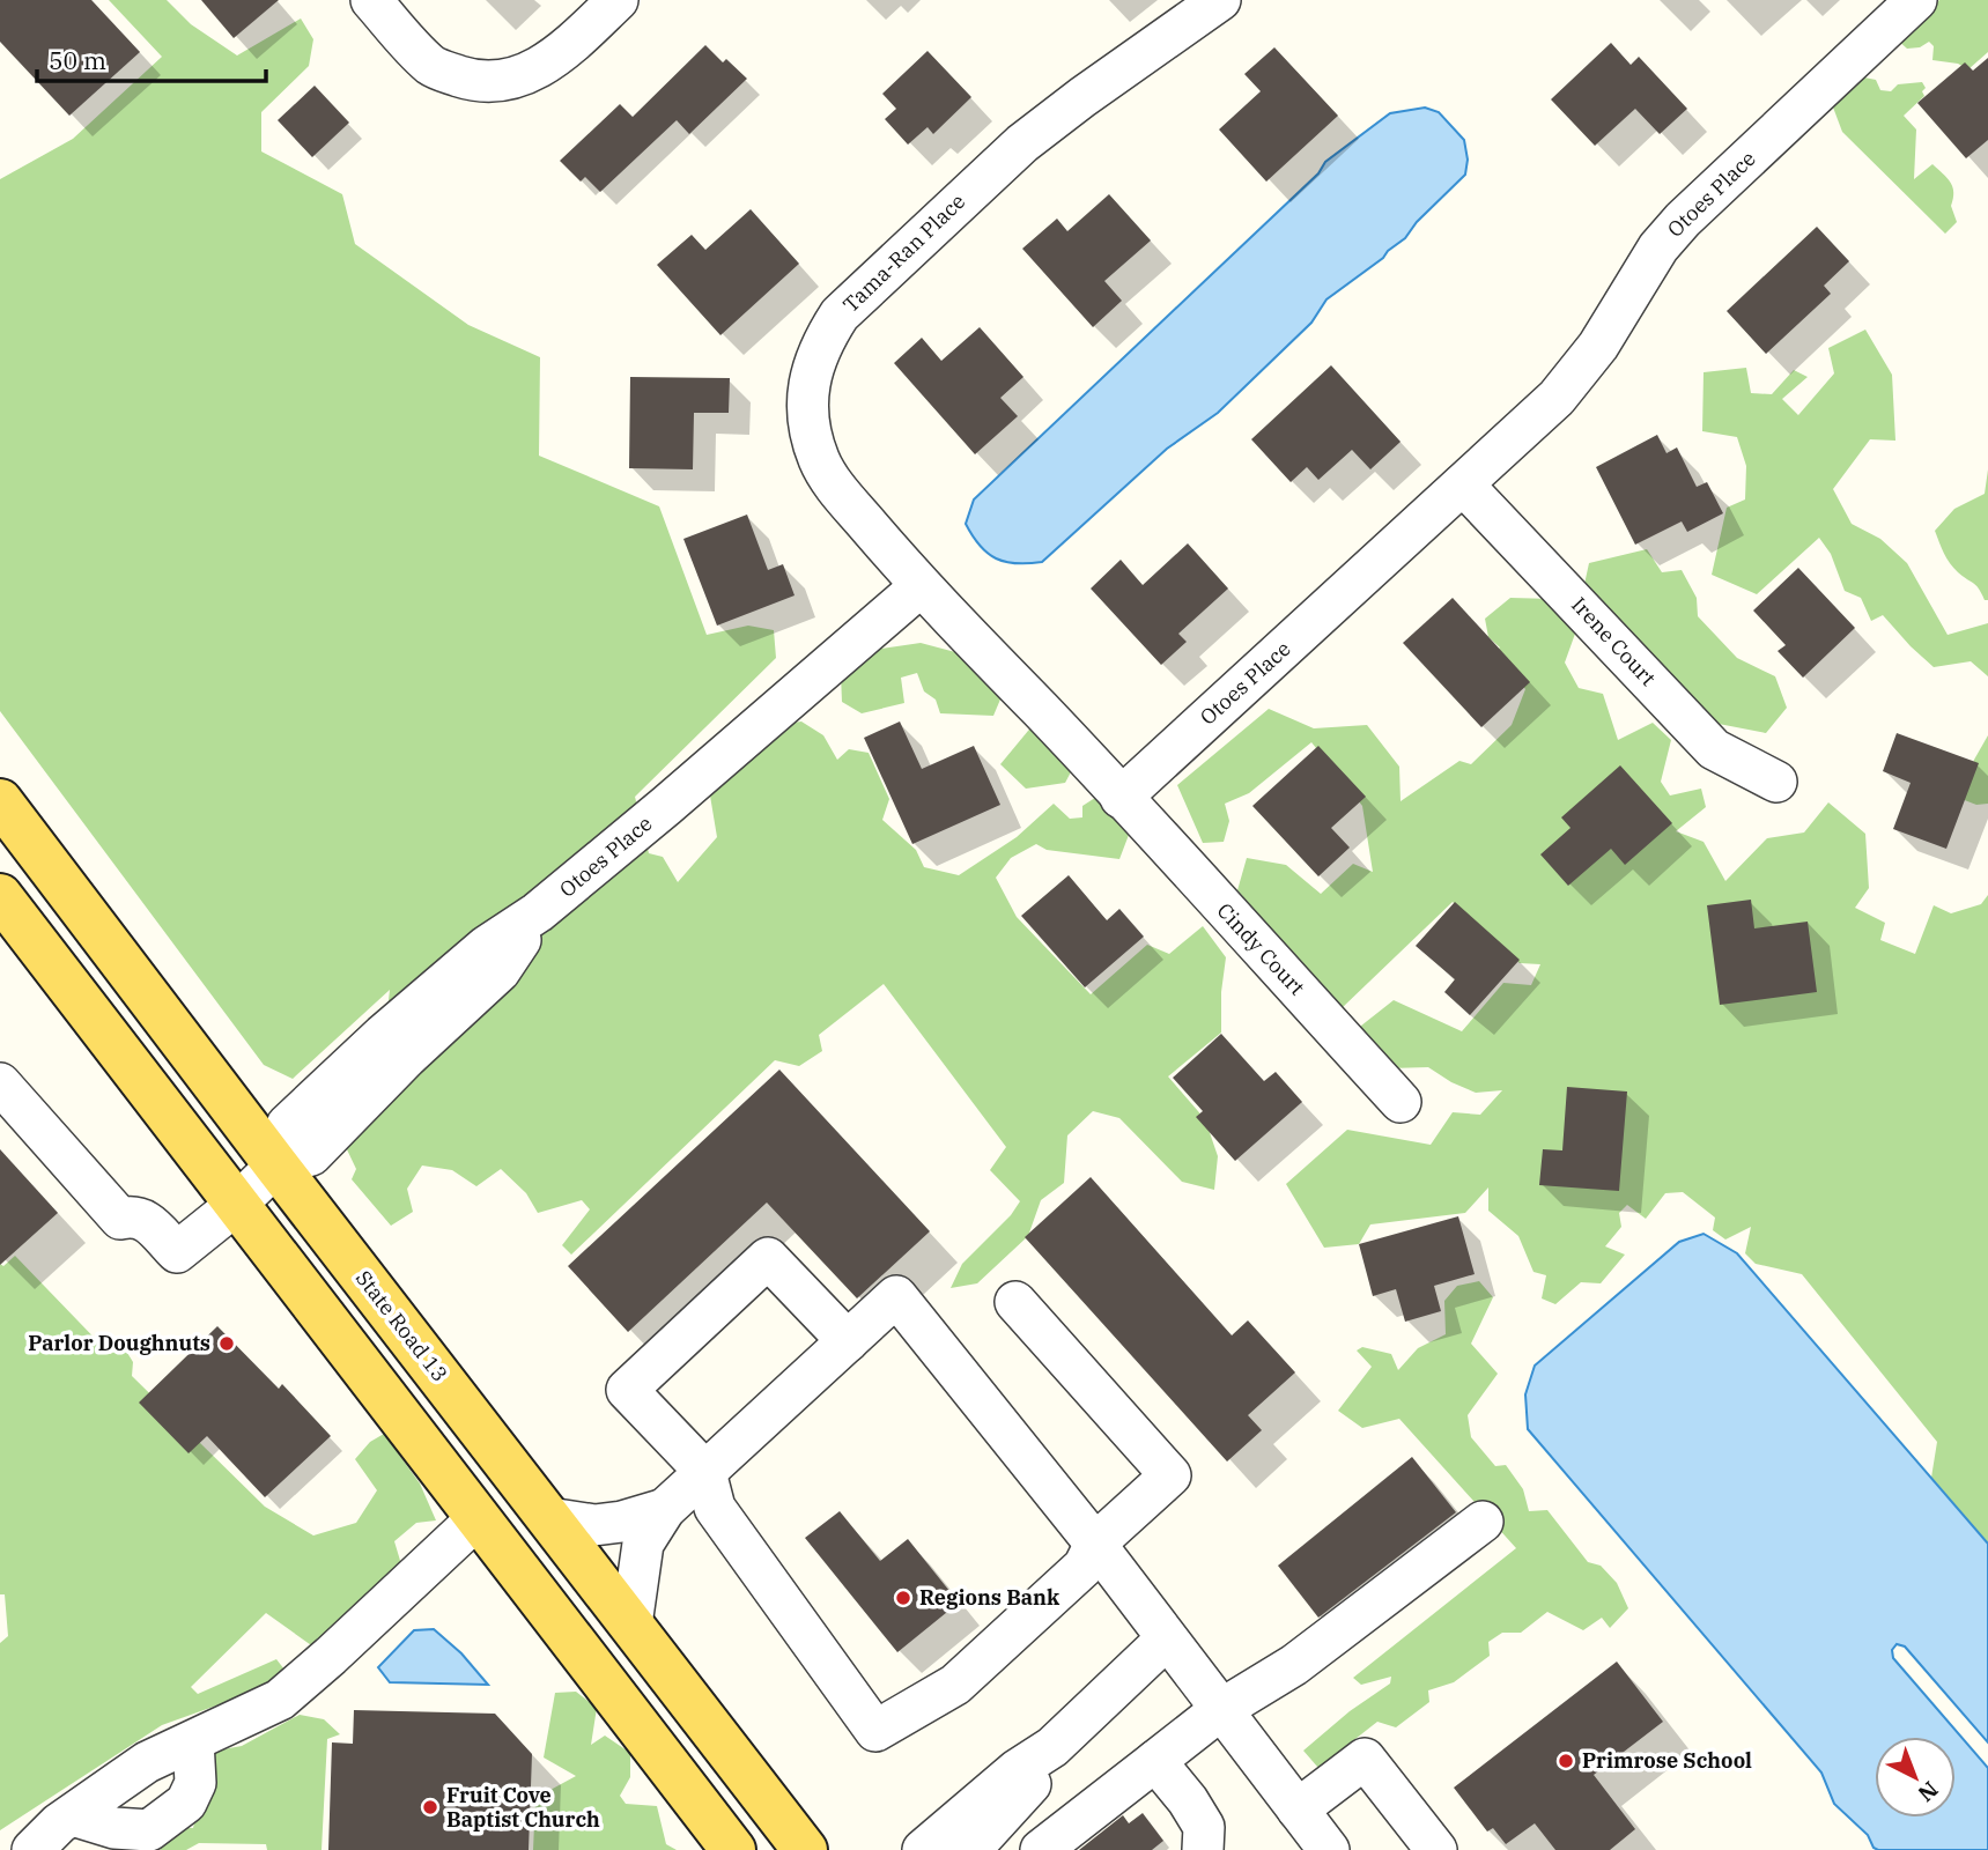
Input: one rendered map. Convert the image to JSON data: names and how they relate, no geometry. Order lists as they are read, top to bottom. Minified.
{"streets":{"main road":["State Road 13"],"street":["Otoes Place","Tama-Ran Place","Irene Court","Cindy Court"]},"crossings":[["Otoes Place","Tama-Ran Place"],["Otoes Place","Irene Court"],["Otoes Place","Cindy Court"],["Otoes Place","State Road 13"]],"places":["Parlor Doughnuts","Regions Bank","Primrose School","Fruit Cove Baptist Church"],"scale_bar":"50 m","north":"bottom right"}
